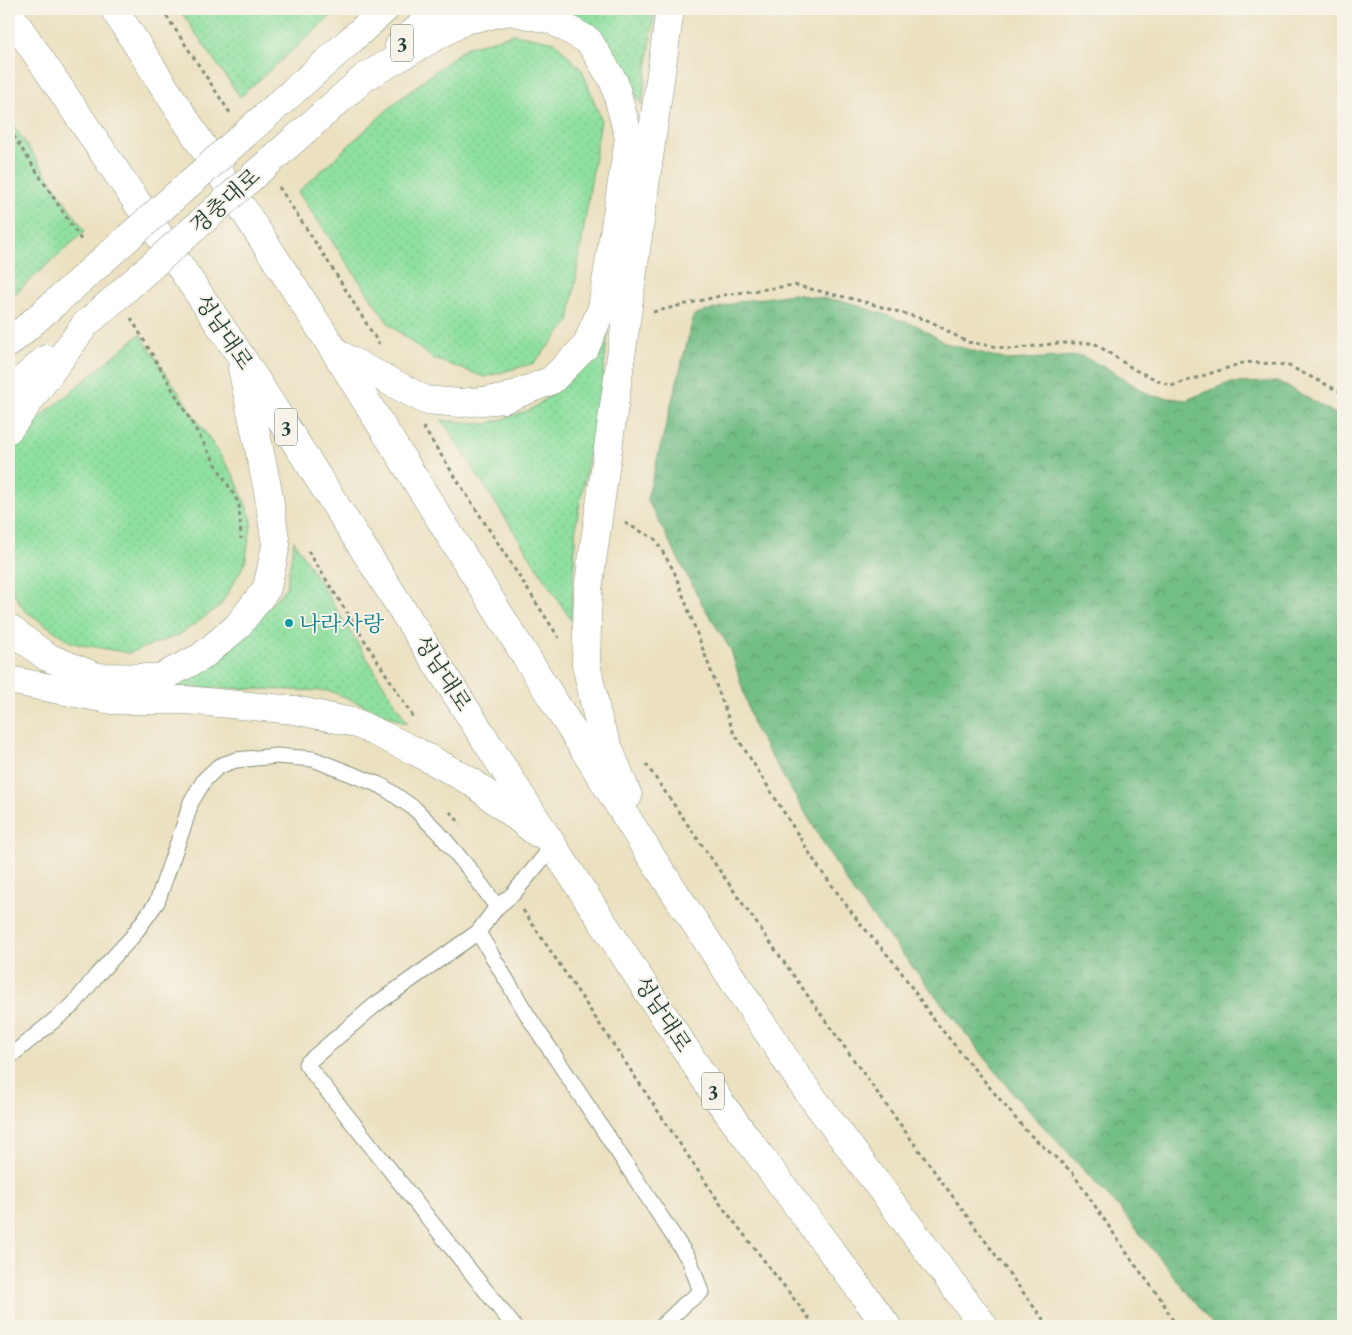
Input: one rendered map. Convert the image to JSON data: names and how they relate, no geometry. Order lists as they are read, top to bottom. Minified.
{"streets":{"main road":["3","경충대로","성남대로"]},"places":["나라사랑"]}
